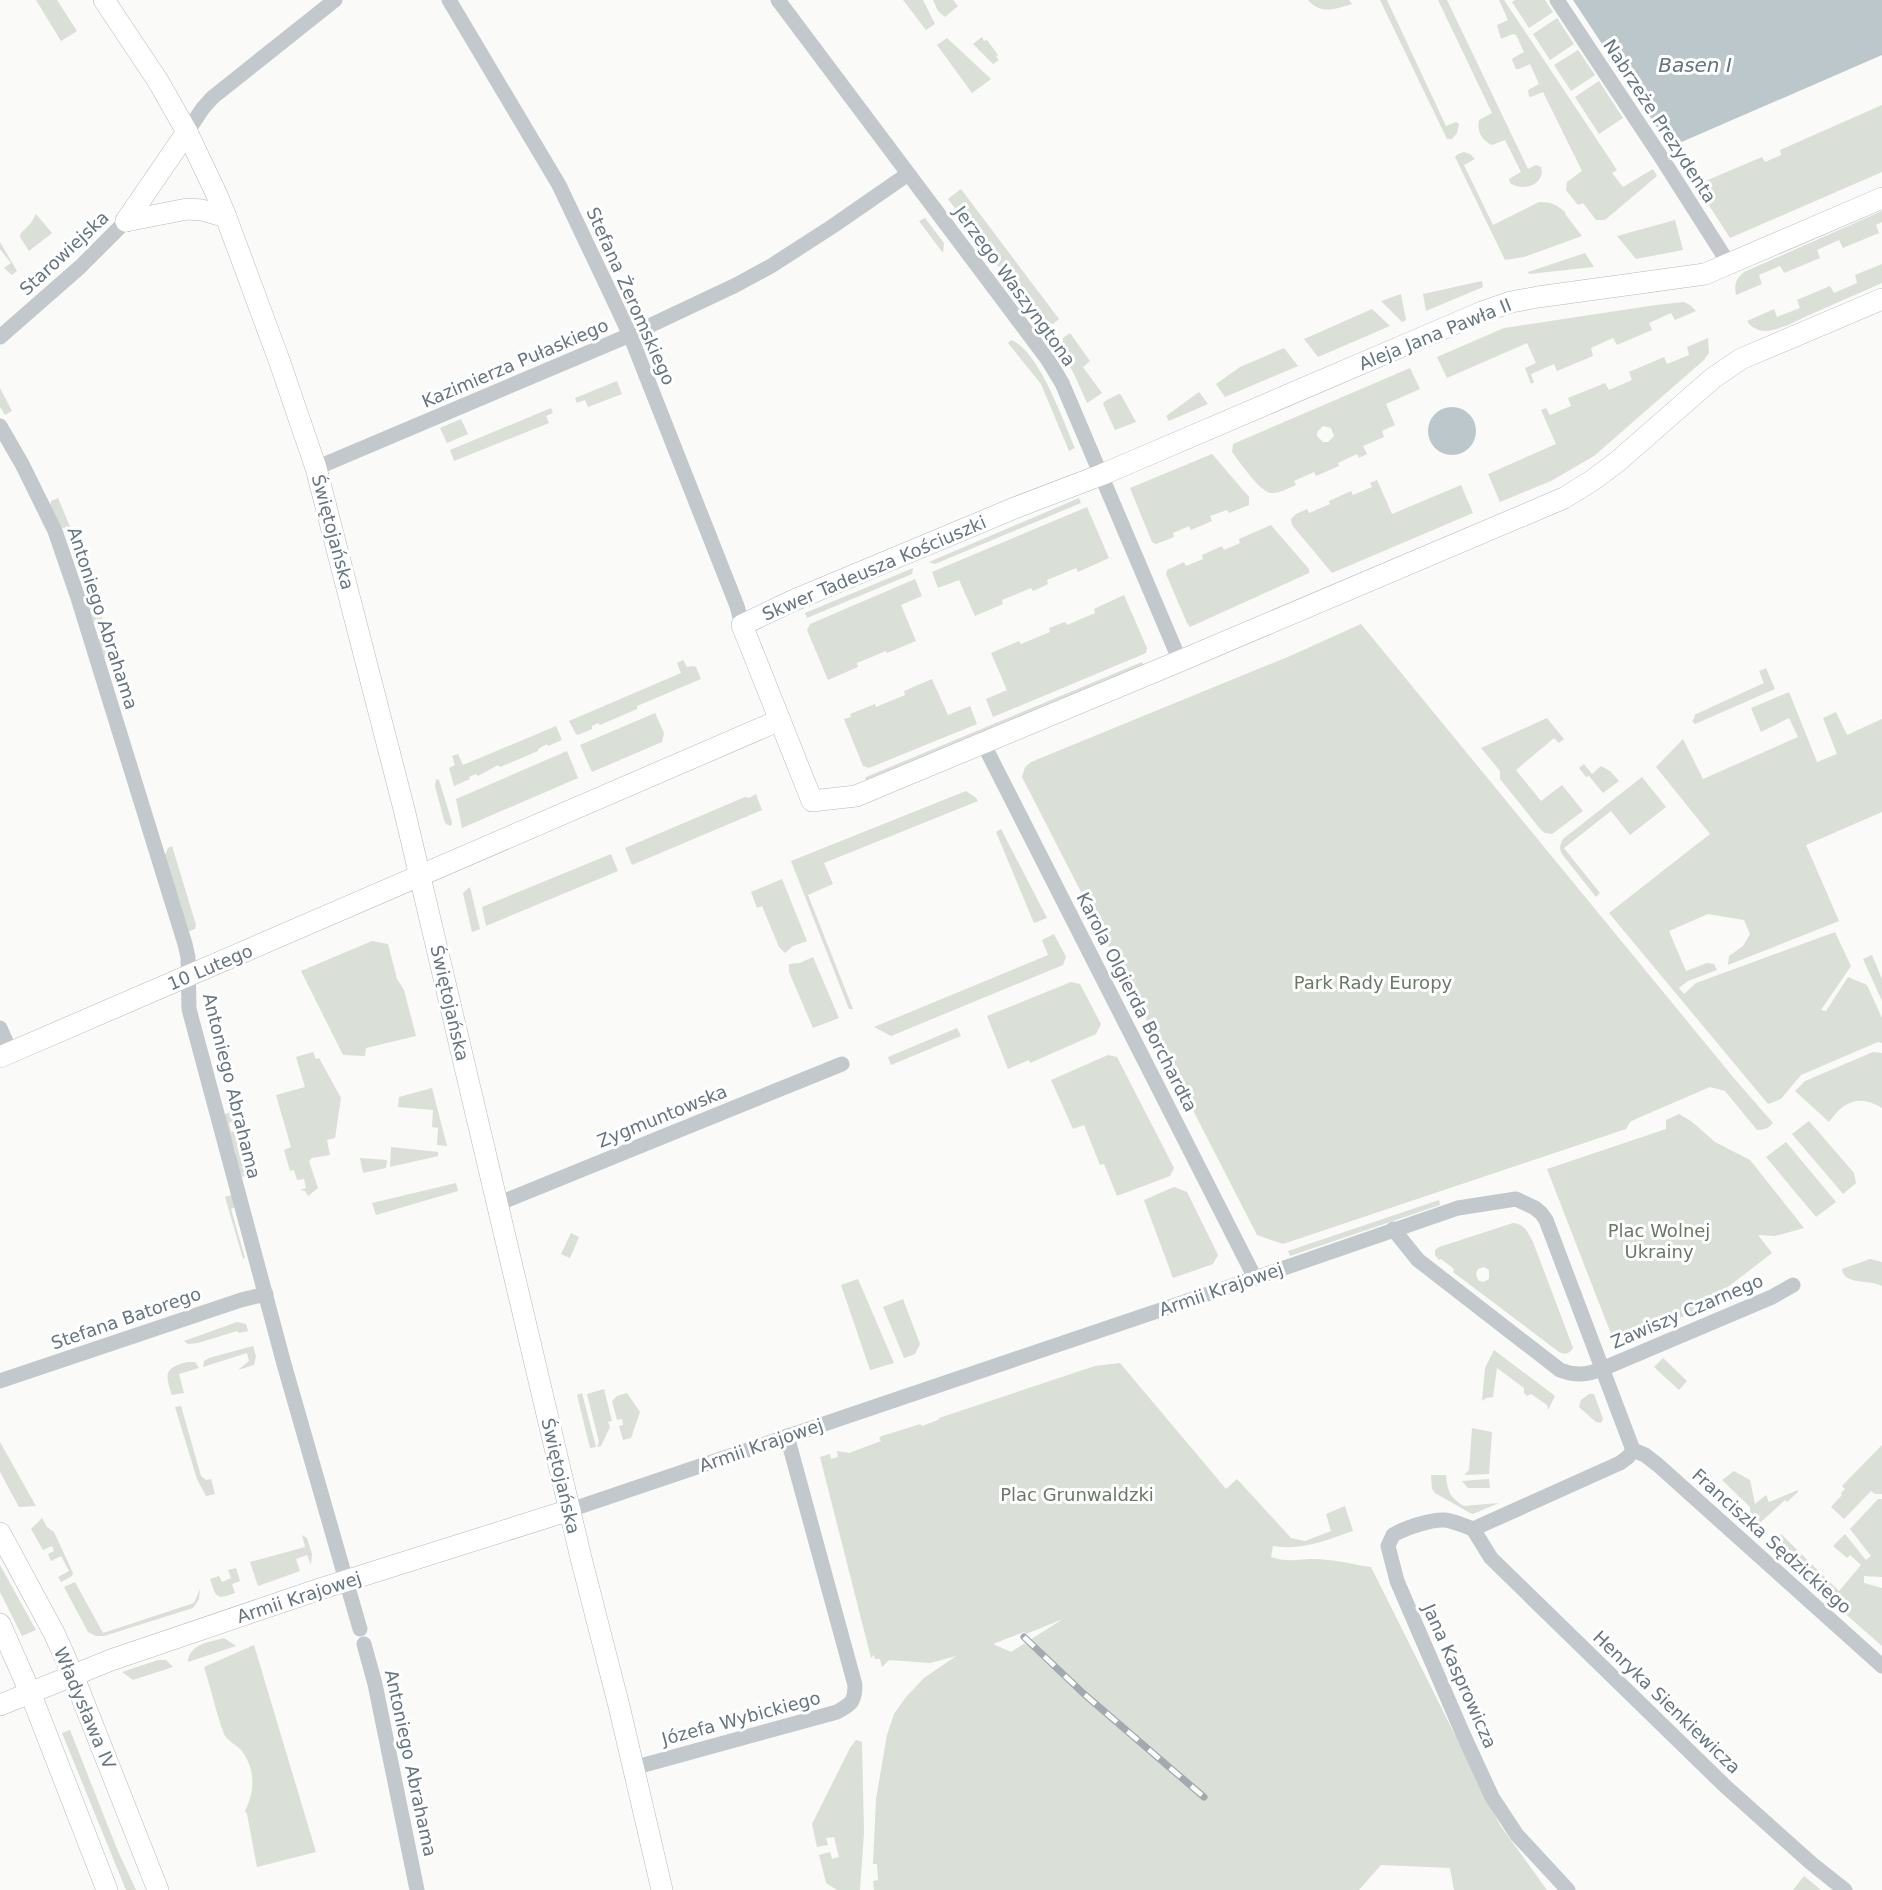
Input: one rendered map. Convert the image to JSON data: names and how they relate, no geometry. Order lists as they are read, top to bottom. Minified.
{"streets":{"street":["Nabrzeże Prezydenta","Starowiejska","Jerzego Waszyngtona","Stefana Żeromskiego","Aleja Jana Pawła II","Kazimierza Pułaskiego","Świętojańska","Skwer Tadeusza Kościuszki","Antoniego Abrahama","10 Lutego","Karola Olgierda Borchardta","Zygmuntowska","Armii Krajowej","Zawiszy Czarnego","Stefana Batorego","Franciszka Sędzickiego","Jana Kasprowicza","Henryka Sienkiewicza","Władysława IV","Józefa Wybickiego"]},"crossings":[["Nabrzeże Prezydenta","Aleja Jana Pawła II"],["Jerzego Waszyngtona","Aleja Jana Pawła II"],["Jerzego Waszyngtona","Kazimierza Pułaskiego"],["Jerzego Waszyngtona","Skwer Tadeusza Kościuszki"],["Stefana Żeromskiego","Kazimierza Pułaskiego"],["Stefana Żeromskiego","Skwer Tadeusza Kościuszki"],["Aleja Jana Pawła II","Skwer Tadeusza Kościuszki"],["Kazimierza Pułaskiego","Świętojańska"],["Świętojańska","10 Lutego"],["Świętojańska","Zygmuntowska"],["Świętojańska","Armii Krajowej"],["Świętojańska","Józefa Wybickiego"],["Skwer Tadeusza Kościuszki","Karola Olgierda Borchardta"],["Antoniego Abrahama","10 Lutego"],["Antoniego Abrahama","Armii Krajowej"],["Antoniego Abrahama","Stefana Batorego"],["Karola Olgierda Borchardta","Armii Krajowej"],["Armii Krajowej","Zawiszy Czarnego"],["Armii Krajowej","Władysława IV"],["Armii Krajowej","Józefa Wybickiego"],["Jana Kasprowicza","Henryka Sienkiewicza"]],"water":["Basen I"],"parks":["Park Rady Europy","Plac Wolnej Ukrainy","Plac Grunwaldzki"]}
